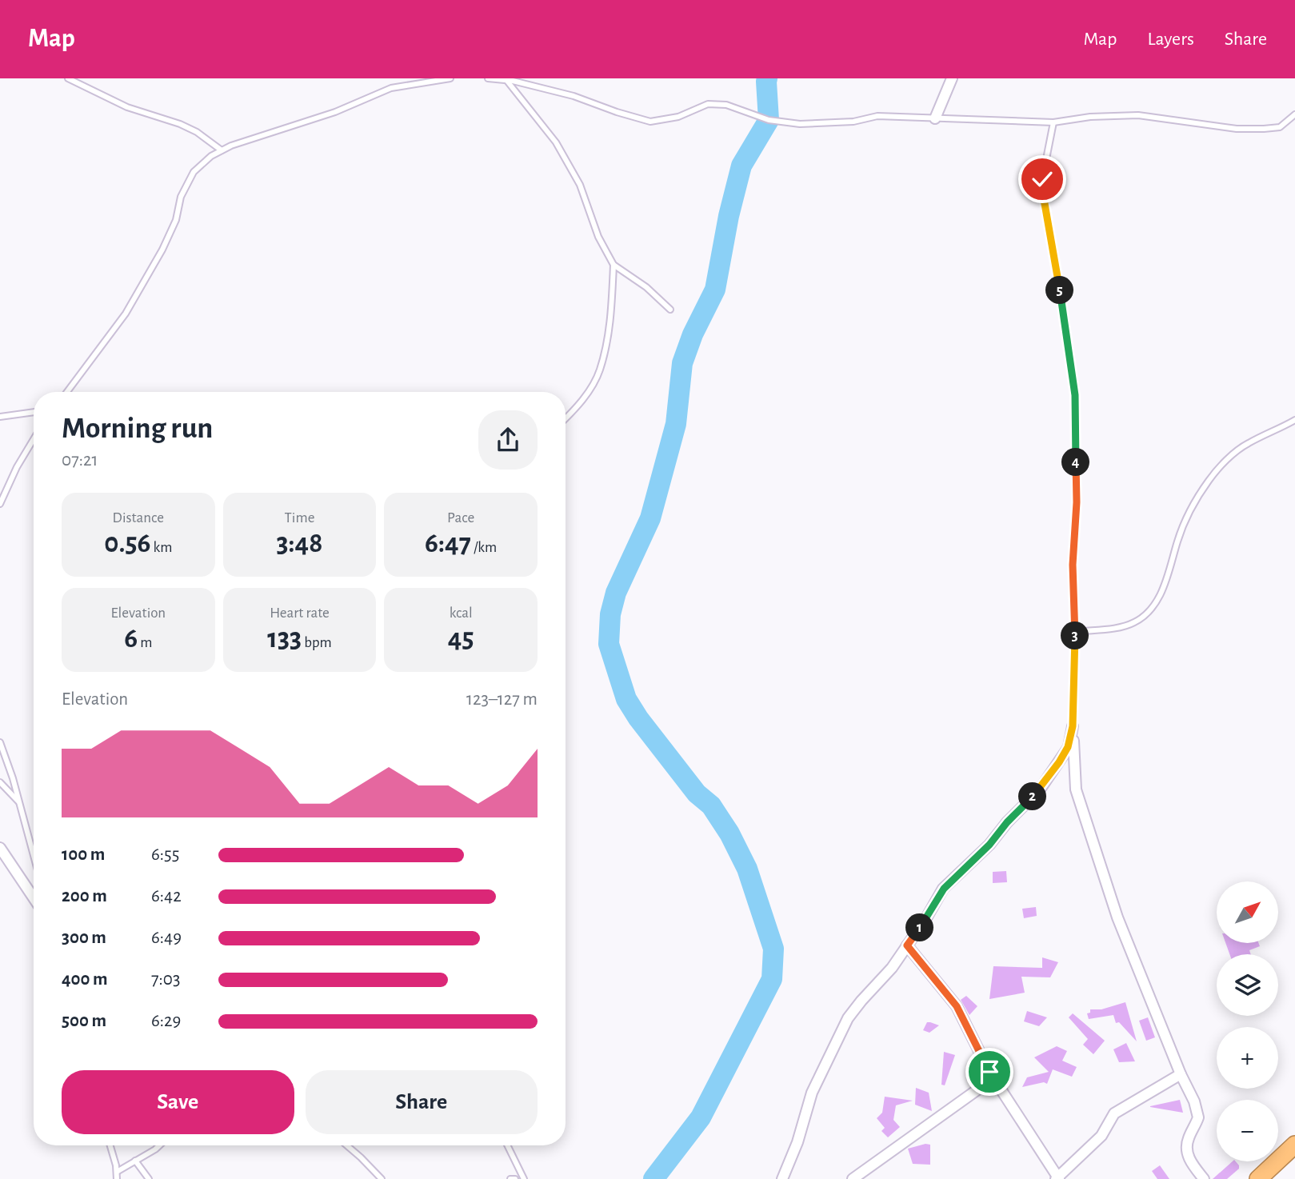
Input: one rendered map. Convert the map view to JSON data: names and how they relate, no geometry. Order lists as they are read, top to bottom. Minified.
{"north":"top right","page":{"header":"Map","nav":["Map","Layers","Share"],"pins":["5","4","3","2","1"],"heading":["Morning run","07:21"],"stats":[["Distance","0.56 km"],["Time","3:48"],["Pace","6:47 /km"],["Elevation","6 m"],["Heart rate","133 bpm"],["kcal","45"]],"chart":["Elevation","123–127 m"],"list":[{"name":"100 m","note":"6:55"},{"name":"200 m","note":"6:42"},{"name":"300 m","note":"6:49"},{"name":"400 m","note":"7:03"},{"name":"500 m","note":"6:29"}],"map_buttons":["+","−"],"buttons":["Save","Share"]}}
